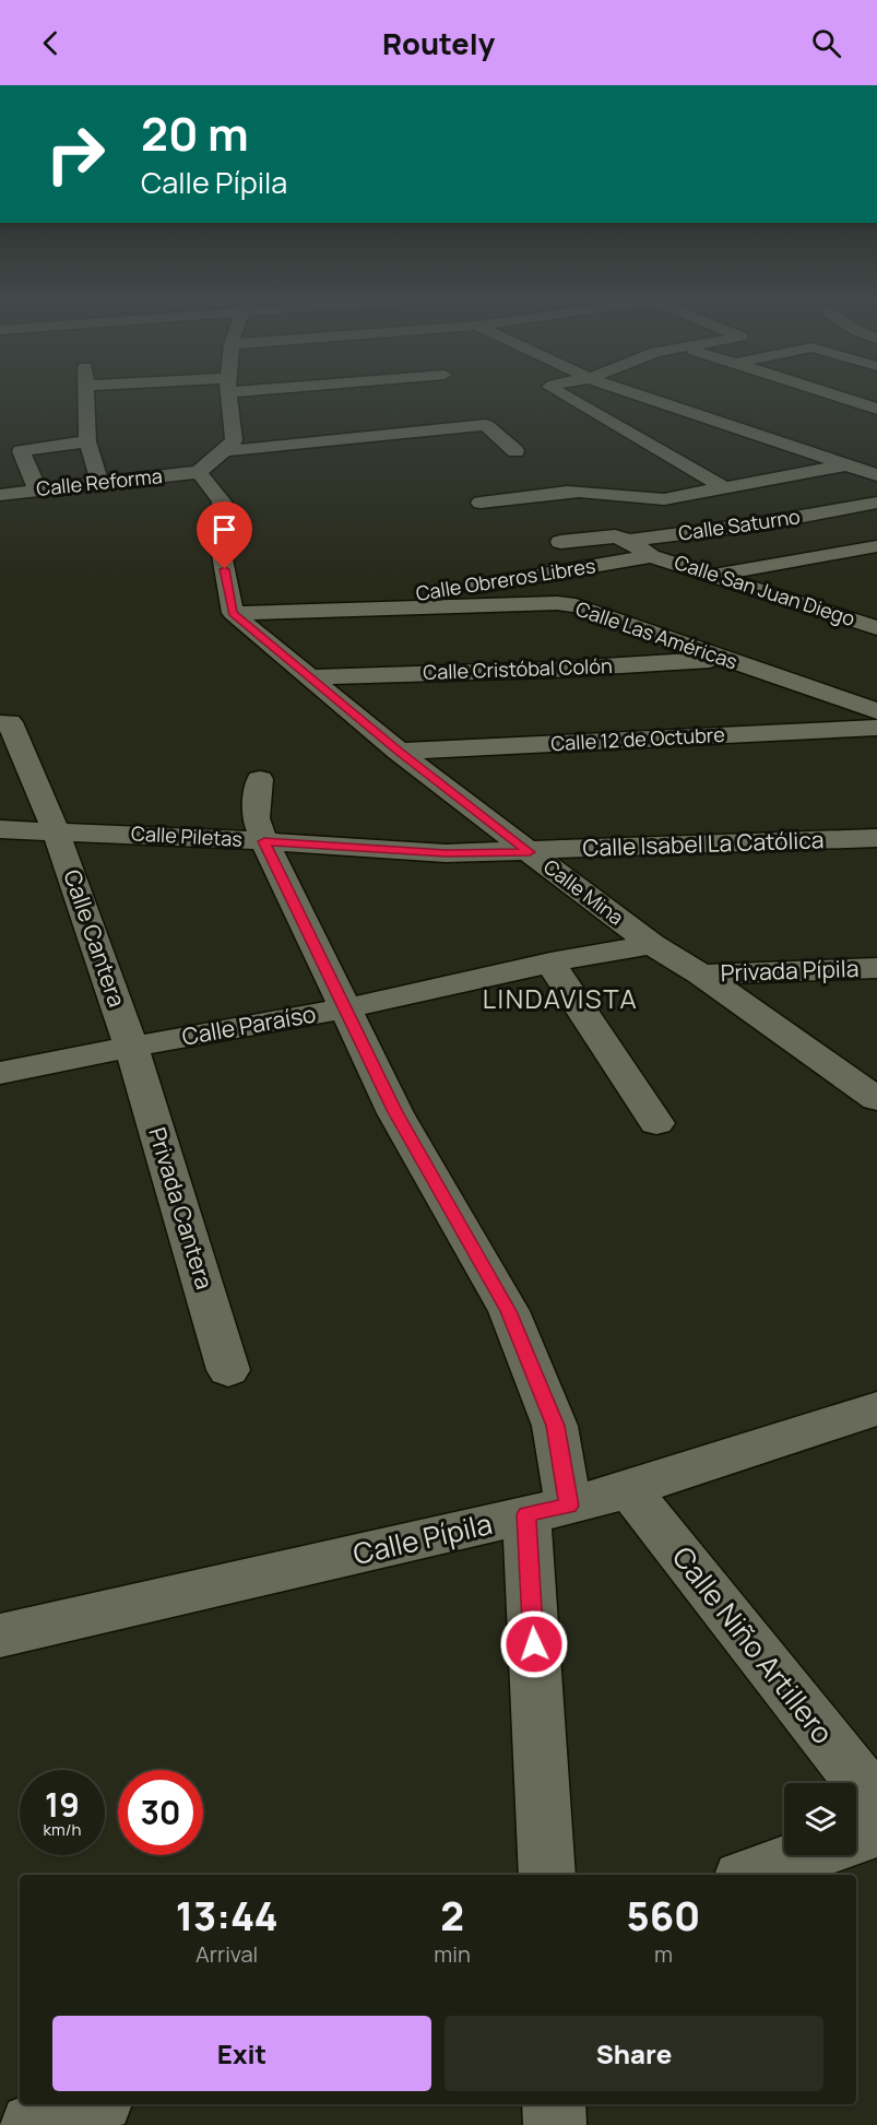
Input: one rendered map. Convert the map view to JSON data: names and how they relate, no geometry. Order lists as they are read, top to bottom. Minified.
{"streets":{"street":["Calle Reforma","Calle Saturno","Calle Obreros Libres","Calle San Juan Diego","Calle Las Américas","Calle Cristóbal Colón","Calle 12 de Octubre","Calle Piletas","Calle Isabel La Católica","Calle Mina","Calle Cantera","Privada Pípila","Calle Paraíso","Privada Cantera","Calle Pípila","Calle Niño Artillero"]},"crossings":[["Calle Saturno","Calle Obreros Libres"],["Calle Saturno","Calle San Juan Diego"],["Calle Obreros Libres","Calle San Juan Diego"],["Calle Obreros Libres","Calle Las Américas"],["Calle Las Américas","Calle Cristóbal Colón"],["Calle Las Américas","Calle Mina"],["Calle Cristóbal Colón","Calle Mina"],["Calle 12 de Octubre","Calle Mina"],["Calle Piletas","Calle Isabel La Católica"],["Calle Piletas","Calle Mina"],["Calle Piletas","Calle Cantera"],["Calle Isabel La Católica","Calle Mina"],["Calle Mina","Privada Pípila"],["Calle Mina","Calle Paraíso"],["Calle Cantera","Calle Paraíso"],["Calle Cantera","Privada Cantera"],["Calle Paraíso","Privada Cantera"],["Calle Pípila","Calle Niño Artillero"]],"districts":["LINDAVISTA"],"page":{"header":"Routely","turn":["20 m","Calle Pípila"],"speed":"19 km/h","limit":"30","eta":["13:44","Arrival","2","min","560","m"],"buttons":["Exit","Share"]}}
